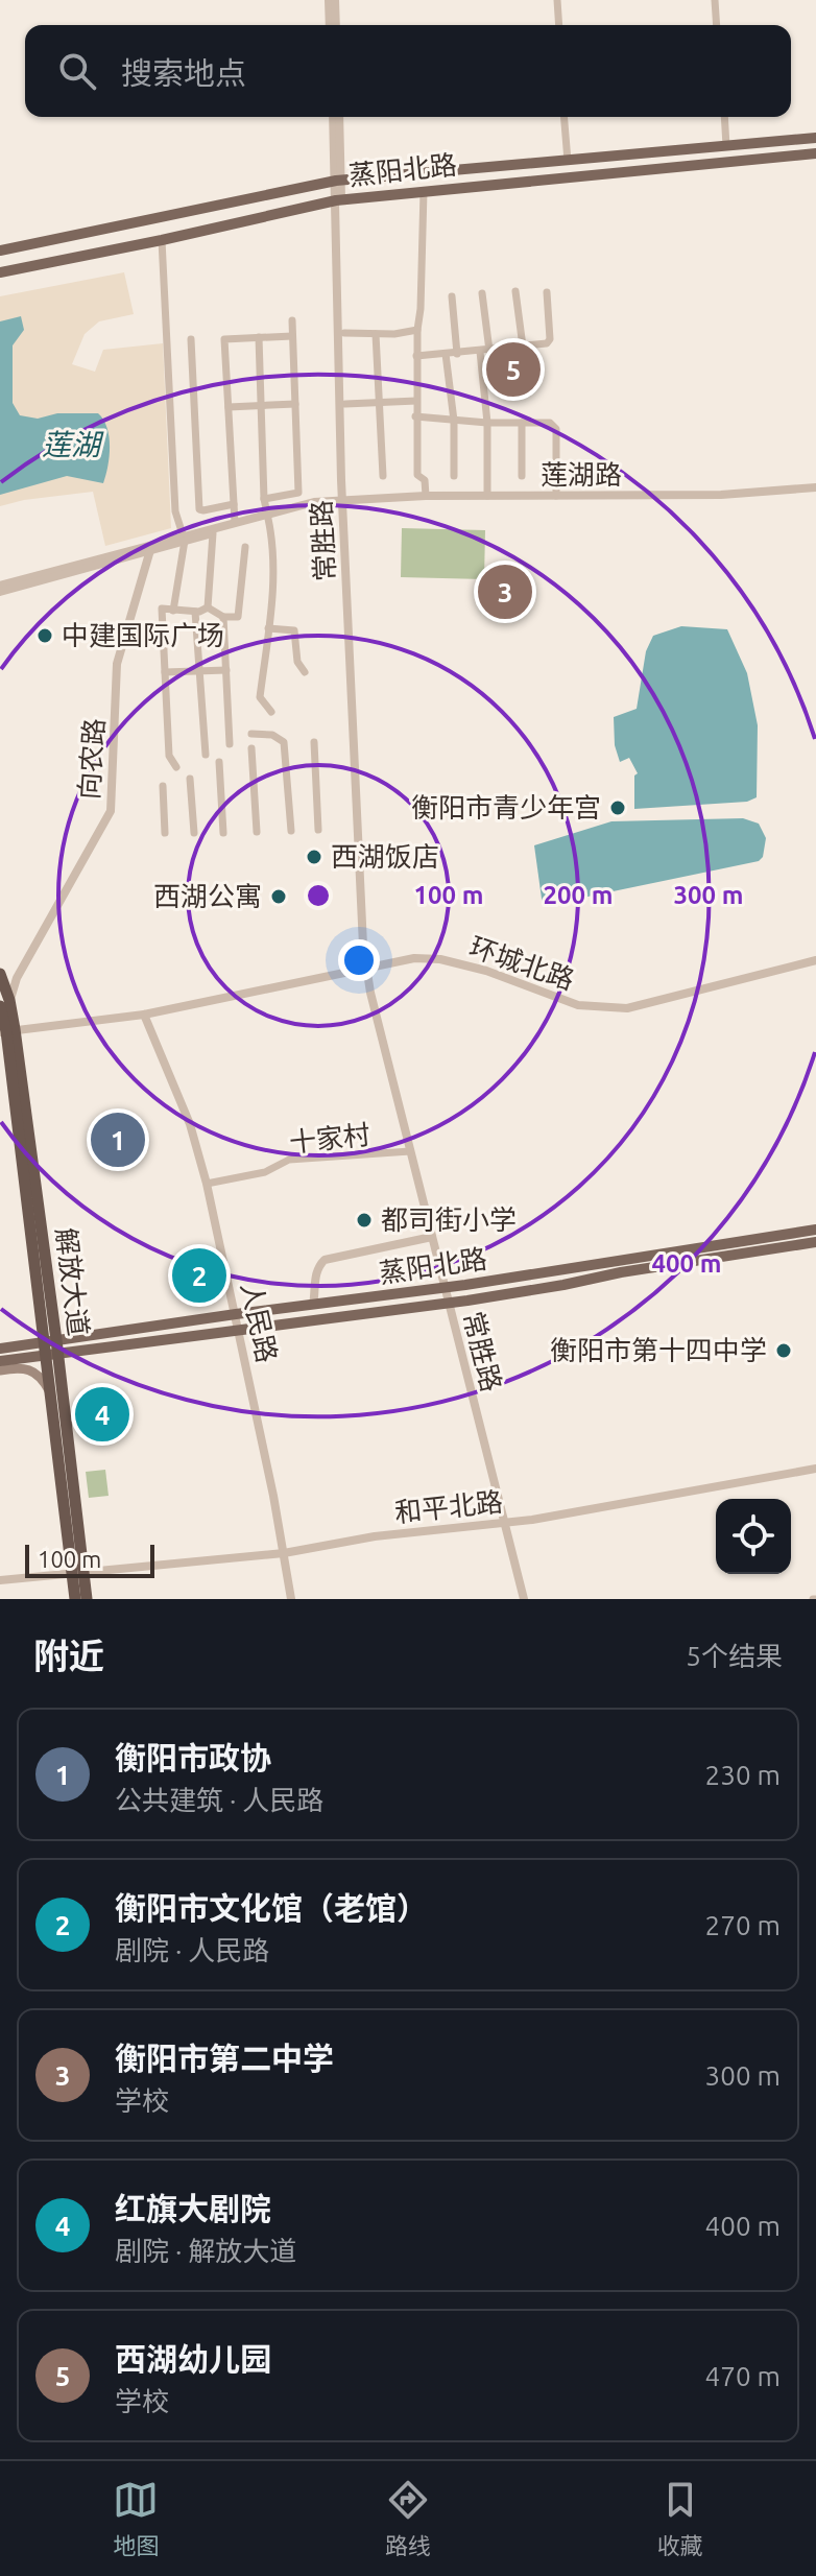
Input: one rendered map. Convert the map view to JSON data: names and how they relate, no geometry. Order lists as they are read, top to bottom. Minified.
{"streets":{"highway":["解放大道"],"main road":["蒸阳北路"],"street":["莲湖路","常胜路","向农路","环城北路","十家村","人民路","和平北路"]},"crossings":[["蒸阳北路","常胜路"],["蒸阳北路","解放大道"],["蒸阳北路","人民路"],["莲湖路","常胜路"],["莲湖路","向农路"],["常胜路","环城北路"],["常胜路","十家村"],["常胜路","和平北路"],["向农路","解放大道"],["环城北路","解放大道"],["环城北路","人民路"],["十家村","人民路"],["解放大道","和平北路"],["人民路","和平北路"]],"water":["莲湖"],"places":["中建国际广场","衡阳市青少年宫","西湖饭店","西湖公寓","都司街小学","衡阳市第十四中学"],"scale_bar":"100 m","page":{"search":"搜索地点","pins":["5","3","1","2","4"],"scale":"100 m","heading":["附近","5个结果"],"list":[{"mark":"1","name":"衡阳市政协","note":"公共建筑 · 人民路","value":"230 m"},{"mark":"2","name":"衡阳市文化馆（老馆）","note":"剧院 · 人民路","value":"270 m"},{"mark":"3","name":"衡阳市第二中学","note":"学校","value":"300 m"},{"mark":"4","name":"红旗大剧院","note":"剧院 · 解放大道","value":"400 m"},{"mark":"5","name":"西湖幼儿园","note":"学校","value":"470 m"}],"nav":["地图","路线","收藏"]},"rings":["100 m","200 m","300 m","400 m"]}
